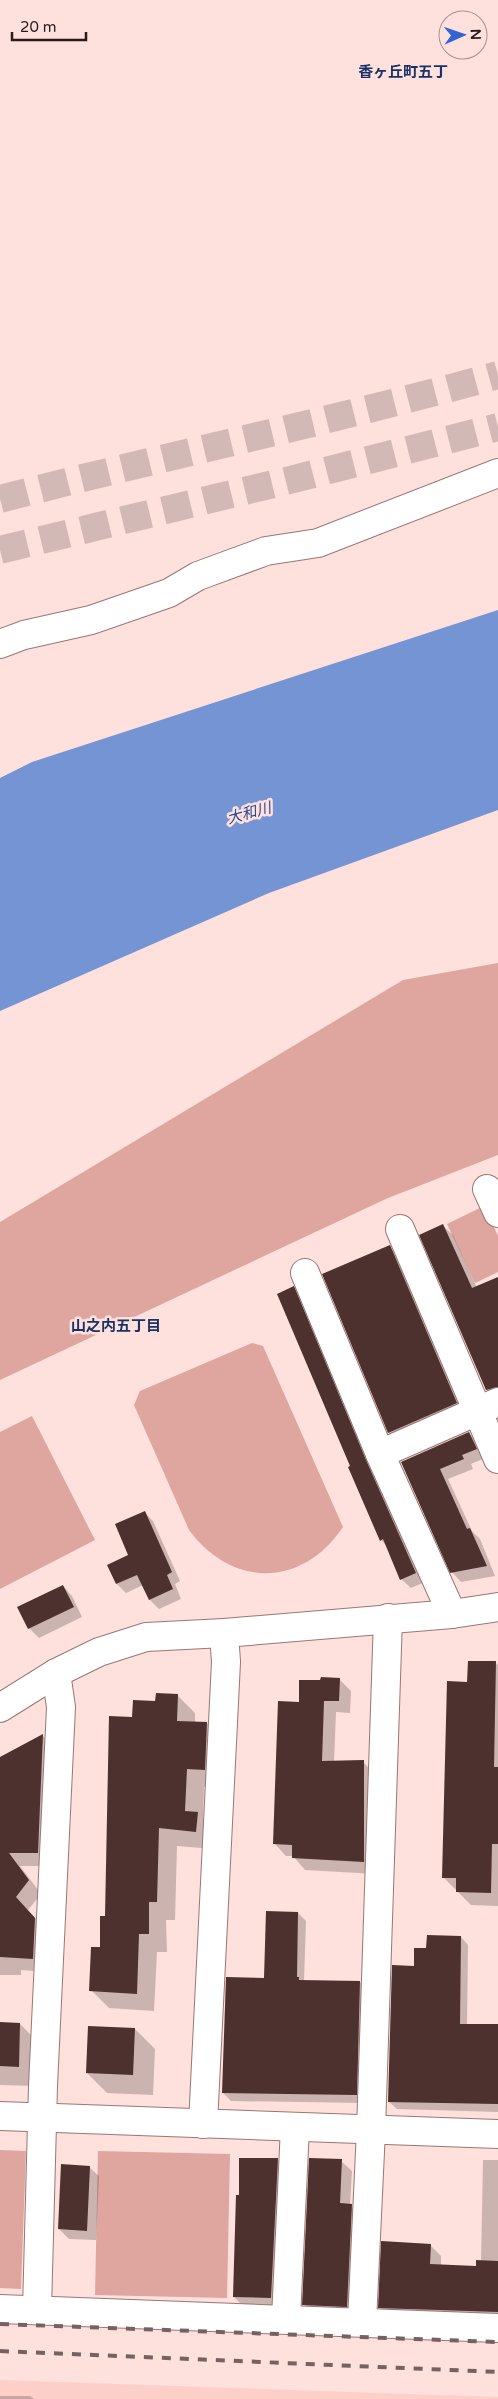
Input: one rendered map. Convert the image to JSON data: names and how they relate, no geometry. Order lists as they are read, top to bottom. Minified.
{"districts":["香ヶ丘町五丁","山之内五丁目"],"water":["大和川"],"scale_bar":"20 m","north":"right"}
